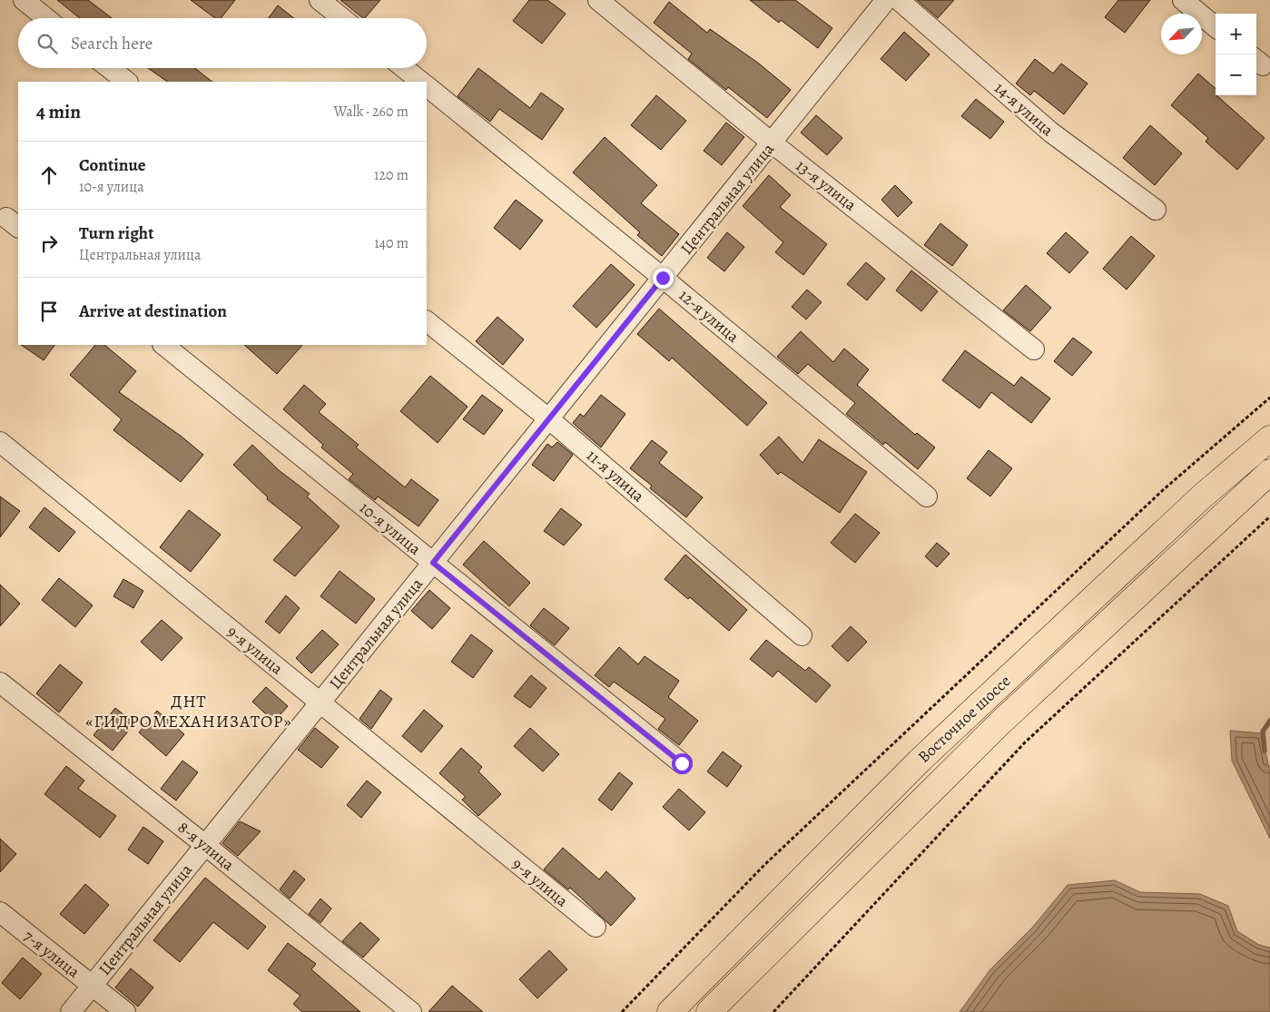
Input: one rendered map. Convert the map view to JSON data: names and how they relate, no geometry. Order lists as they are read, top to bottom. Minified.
{"streets":{"highway":["Восточное шоссе"],"street":["14-я улица","13-я улица","Центральная улица","12-я улица","11-я улица","10-я улица","9-я улица","8-я улица","7-я улица"]},"crossings":[["13-я улица","Центральная улица"],["Центральная улица","12-я улица"],["Центральная улица","11-я улица"],["Центральная улица","10-я улица"],["Центральная улица","9-я улица"],["Центральная улица","8-я улица"],["Центральная улица","7-я улица"]],"districts":["ДНТ «ГИДРОМЕХАНИЗАТОР»"],"north":"bottom left","page":{"map_buttons":["+","−"],"search":"Search here","heading":["4 min","Walk · 260 m"],"list":[["Continue","10-я улица","120 m"],["Turn right","Центральная улица","140 m"],"Arrive at destination"]}}
